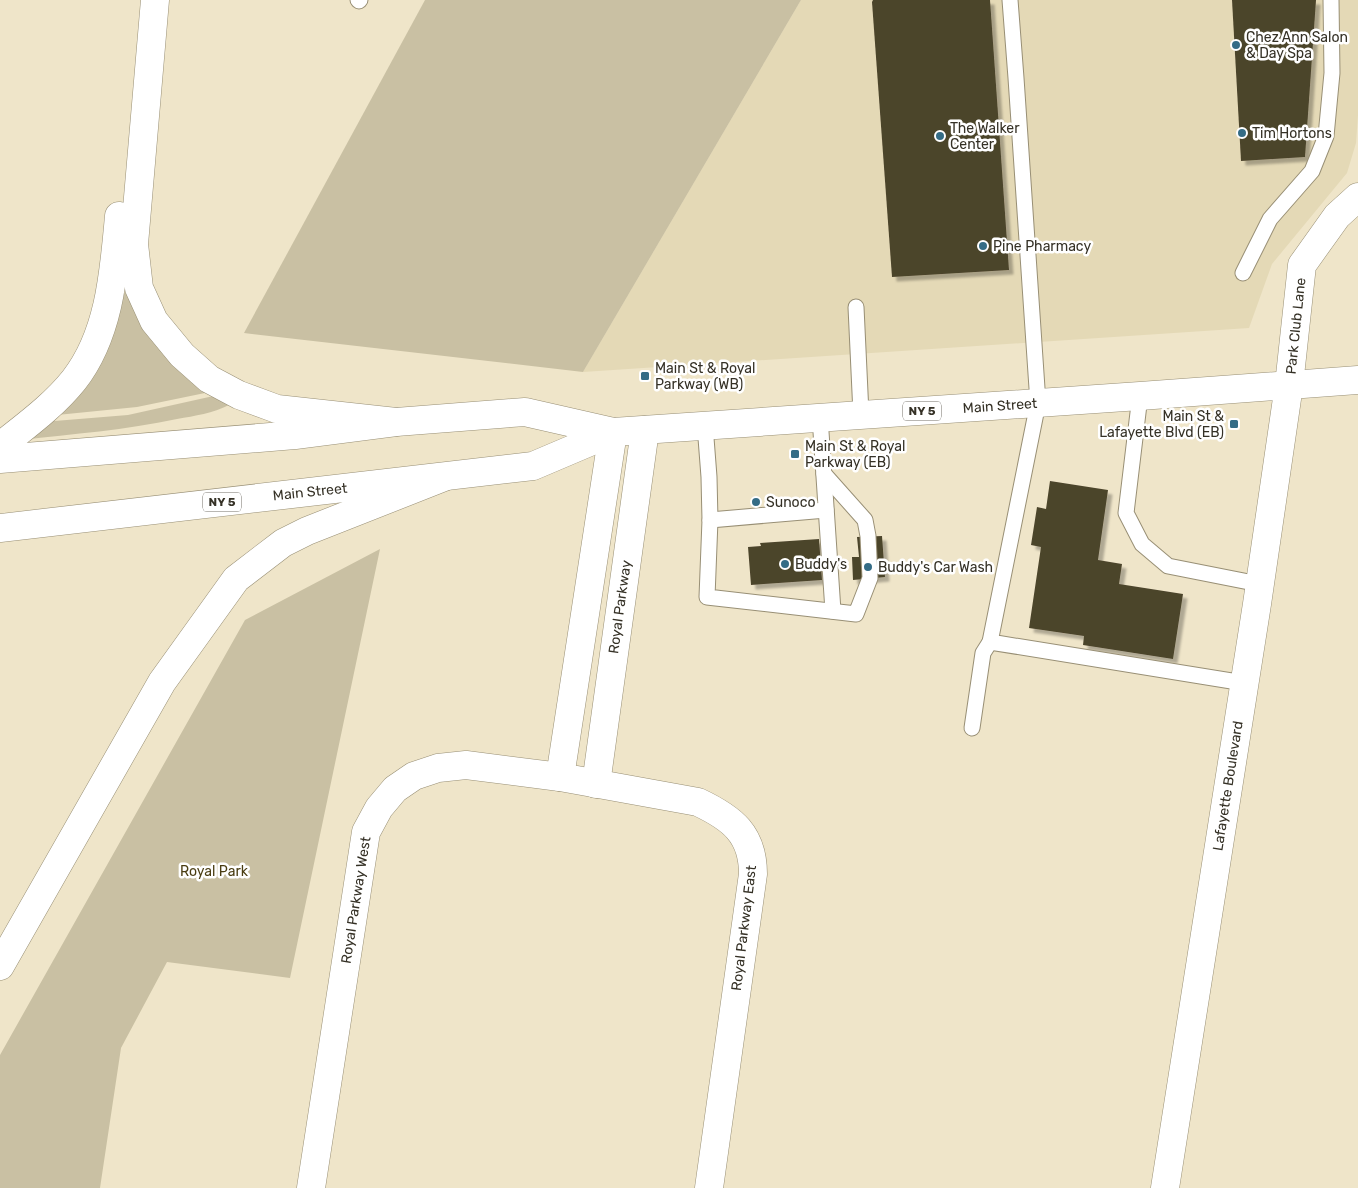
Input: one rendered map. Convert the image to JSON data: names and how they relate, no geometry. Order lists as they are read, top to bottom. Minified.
{"streets":{"main road":["Park Club Lane","Main Street","NY 5","Royal Parkway","Lafayette Boulevard","Royal Parkway West","Royal Parkway East"]},"crossings":[["Park Club Lane","Main Street"],["Park Club Lane","Lafayette Boulevard"],["Main Street","Royal Parkway"],["Main Street","Lafayette Boulevard"],["Royal Parkway","Royal Parkway East"],["Royal Parkway West","Royal Parkway East"]],"parks":["Royal Park"],"places":{"other":["Chez Ann Salon & Day Spa","Tim Hortons","The Walker Center","Pine Pharmacy","Sunoco","Buddy's","Buddy's Car Wash"],"transit":["Main St & Royal Parkway (WB)","Main St & Lafayette Blvd (EB)","Main St & Royal Parkway (EB)"]}}
